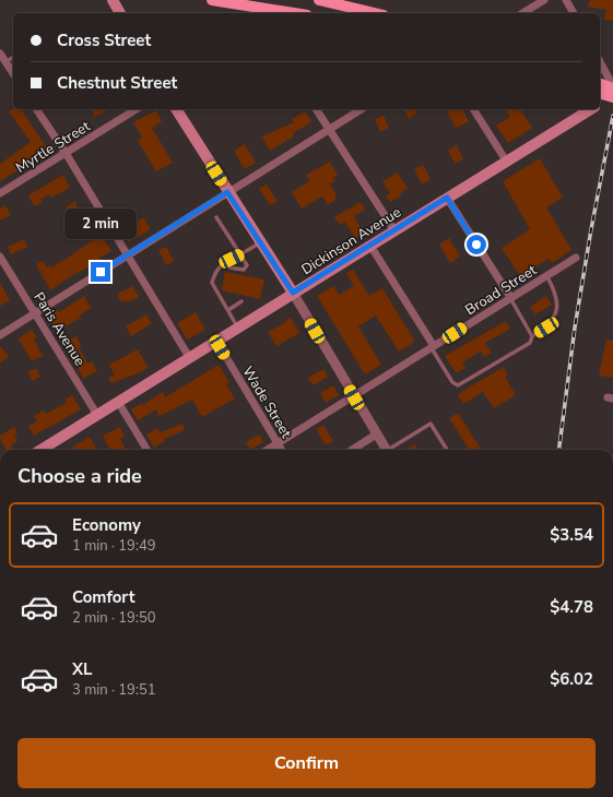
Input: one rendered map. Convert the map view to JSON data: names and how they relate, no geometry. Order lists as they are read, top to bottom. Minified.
{"streets":{"main road":["Dickinson Avenue"],"street":["Myrtle Street","Broad Street","Paris Avenue","Wade Street"]},"crossings":[["Dickinson Avenue","Paris Avenue"],["Dickinson Avenue","Wade Street"],["Broad Street","Wade Street"]],"page":{"banner":["Cross Street","Chestnut Street"],"bubble":"2 min","heading":"Choose a ride","list":[{"name":"Economy","note":"1 min · 19:49","value":"$3.54"},{"name":"Comfort","note":"2 min · 19:50","value":"$4.78"},{"name":"XL","note":"3 min · 19:51","value":"$6.02"}],"buttons":"Confirm"}}
